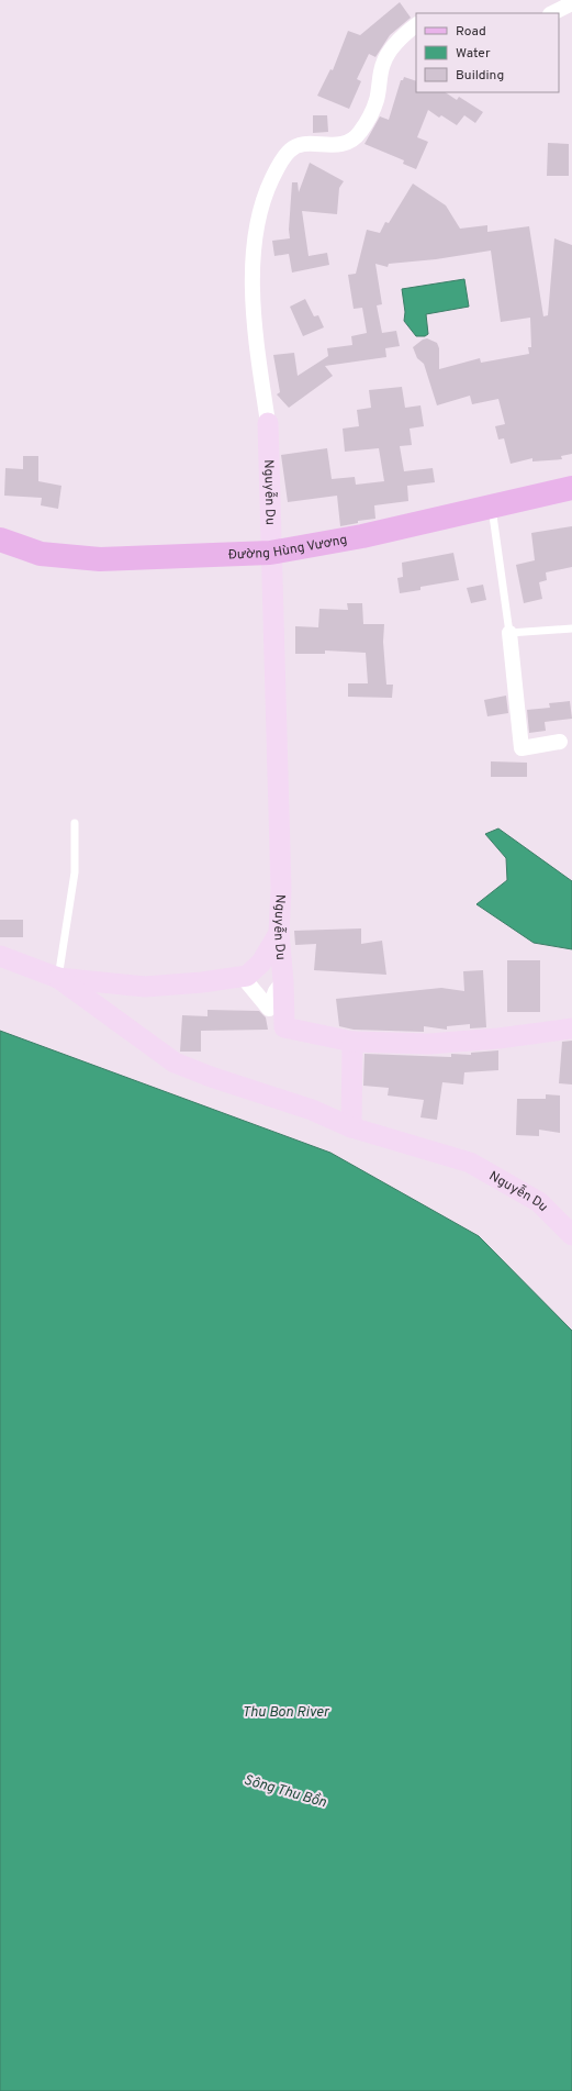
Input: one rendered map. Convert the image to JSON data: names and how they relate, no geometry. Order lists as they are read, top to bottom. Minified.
{"streets":{"main road":["Đường Hùng Vương"],"street":["Nguyễn Du"]},"crossings":[["Nguyễn Du","Đường Hùng Vương"]],"water":["Thu Bon River","Sông Thu Bồn"],"legend":["Road","Water","Building"]}
